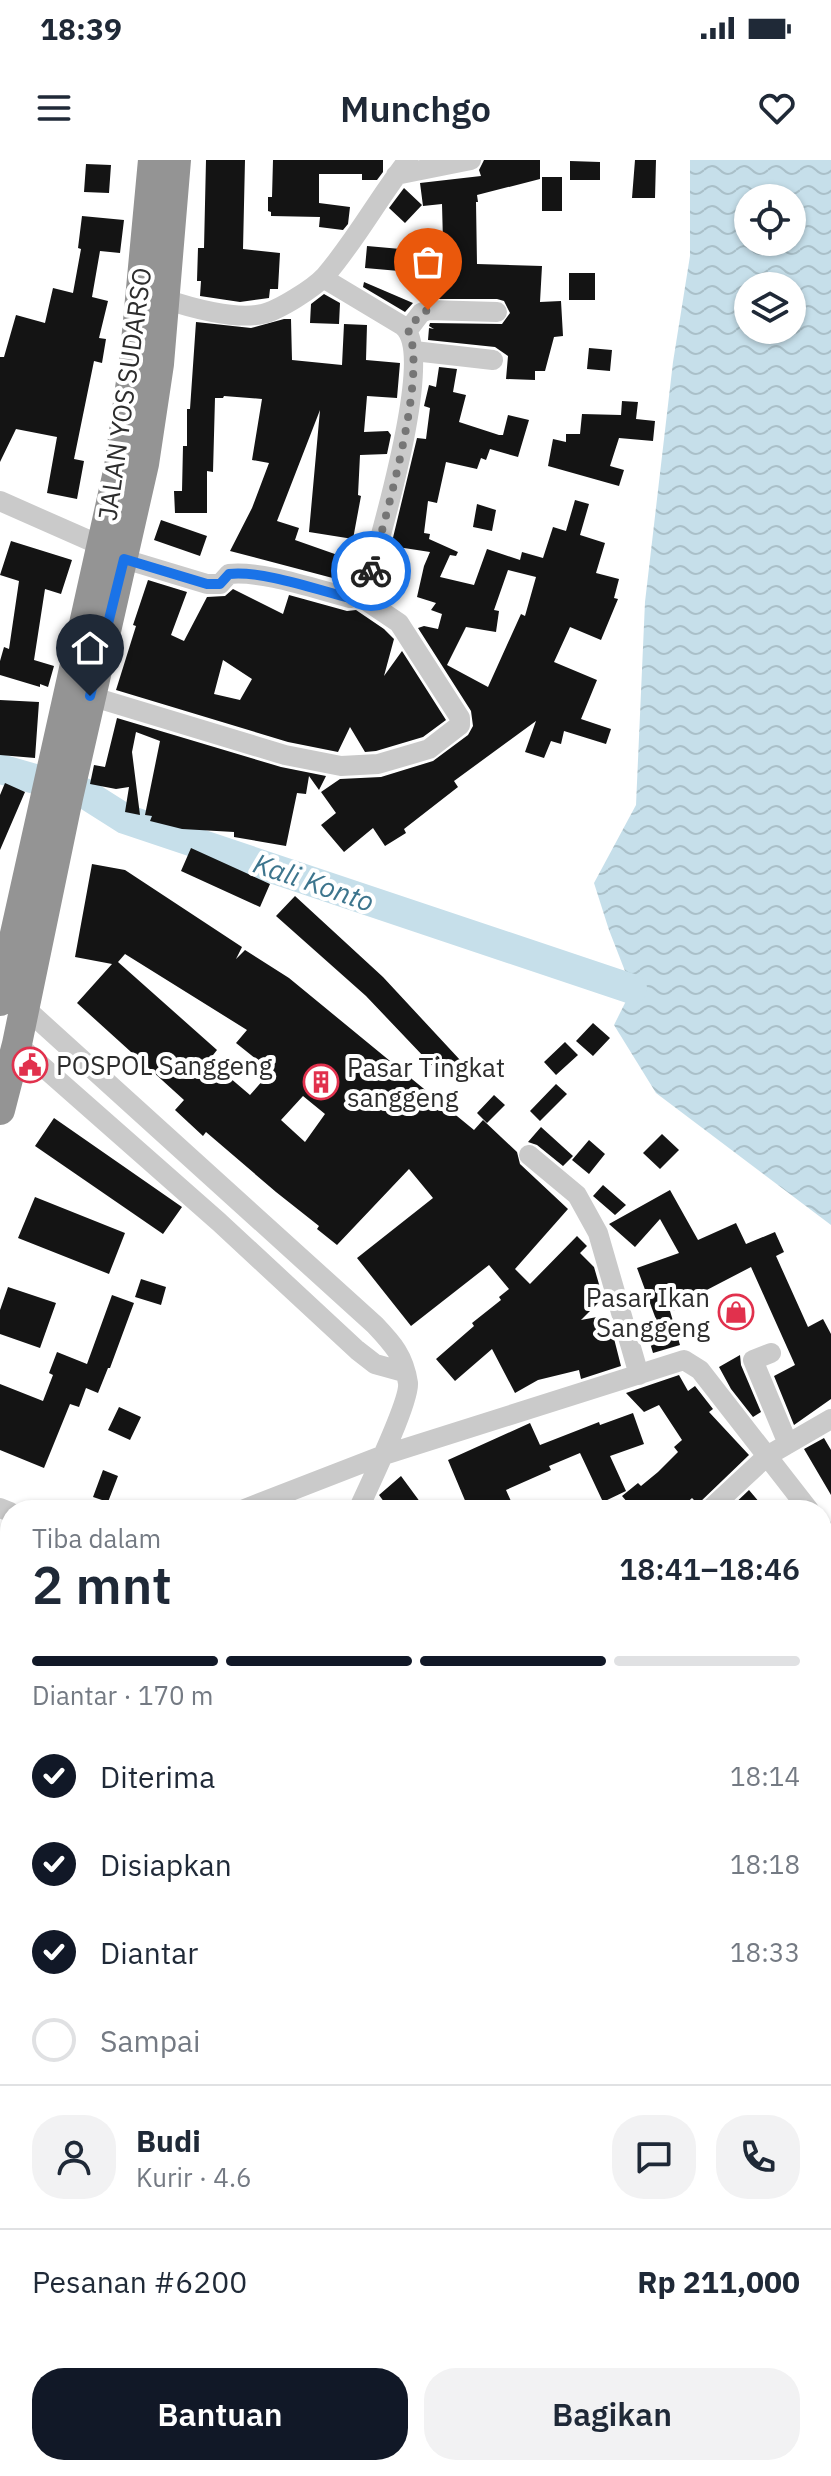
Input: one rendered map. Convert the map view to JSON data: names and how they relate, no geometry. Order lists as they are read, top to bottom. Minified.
{"streets":{"highway":["JALAN YOS SUDARSO"]},"water":["Kali Konto"],"places":{"public building":["POSPOL Sanggeng"],"building":["Pasar Tingkat sanggeng"],"shop":["Pasar Ikan Sanggeng"]},"page":{"status":"18:39","header":"Munchgo","heading":["2 mnt","Tiba dalam","18:41–18:46"],"panel":["Budi","Kurir · 4.6","Pesanan #6200","Rp 211,000"],"bar":"Diantar · 170 m","list":[["Diterima","18:14"],["Disiapkan","18:18"],["Diantar","18:33"],"Sampai"],"buttons":["Bantuan","Bagikan"]}}
